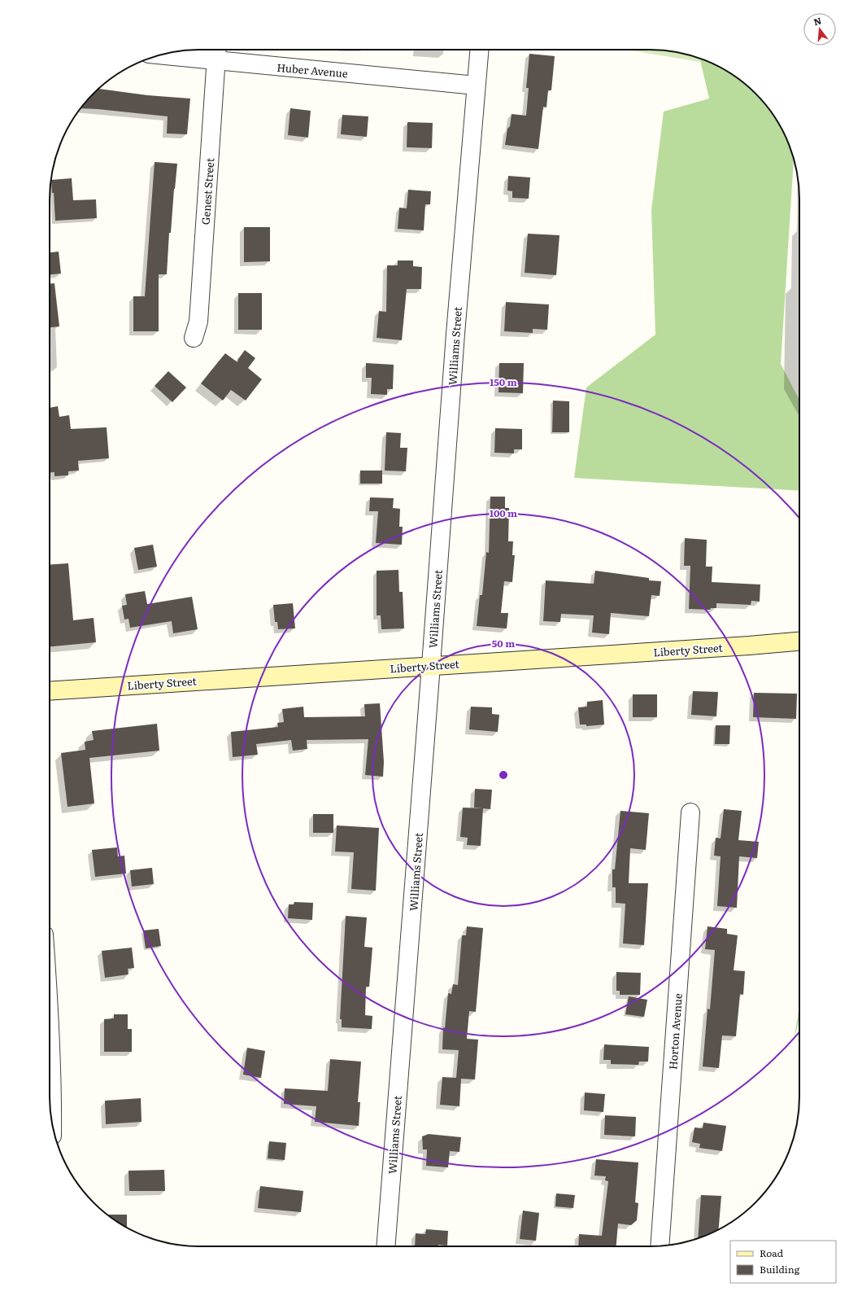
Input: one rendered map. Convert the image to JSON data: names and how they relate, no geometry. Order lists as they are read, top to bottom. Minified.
{"streets":{"main road":["Liberty Street"],"street":["Huber Avenue","Genest Street","Williams Street","Horton Avenue"]},"crossings":[["Huber Avenue","Genest Street"],["Huber Avenue","Williams Street"],["Williams Street","Liberty Street"]],"legend":["Road","Building"],"north":"top","rings":["150 m","100 m","50 m"]}
